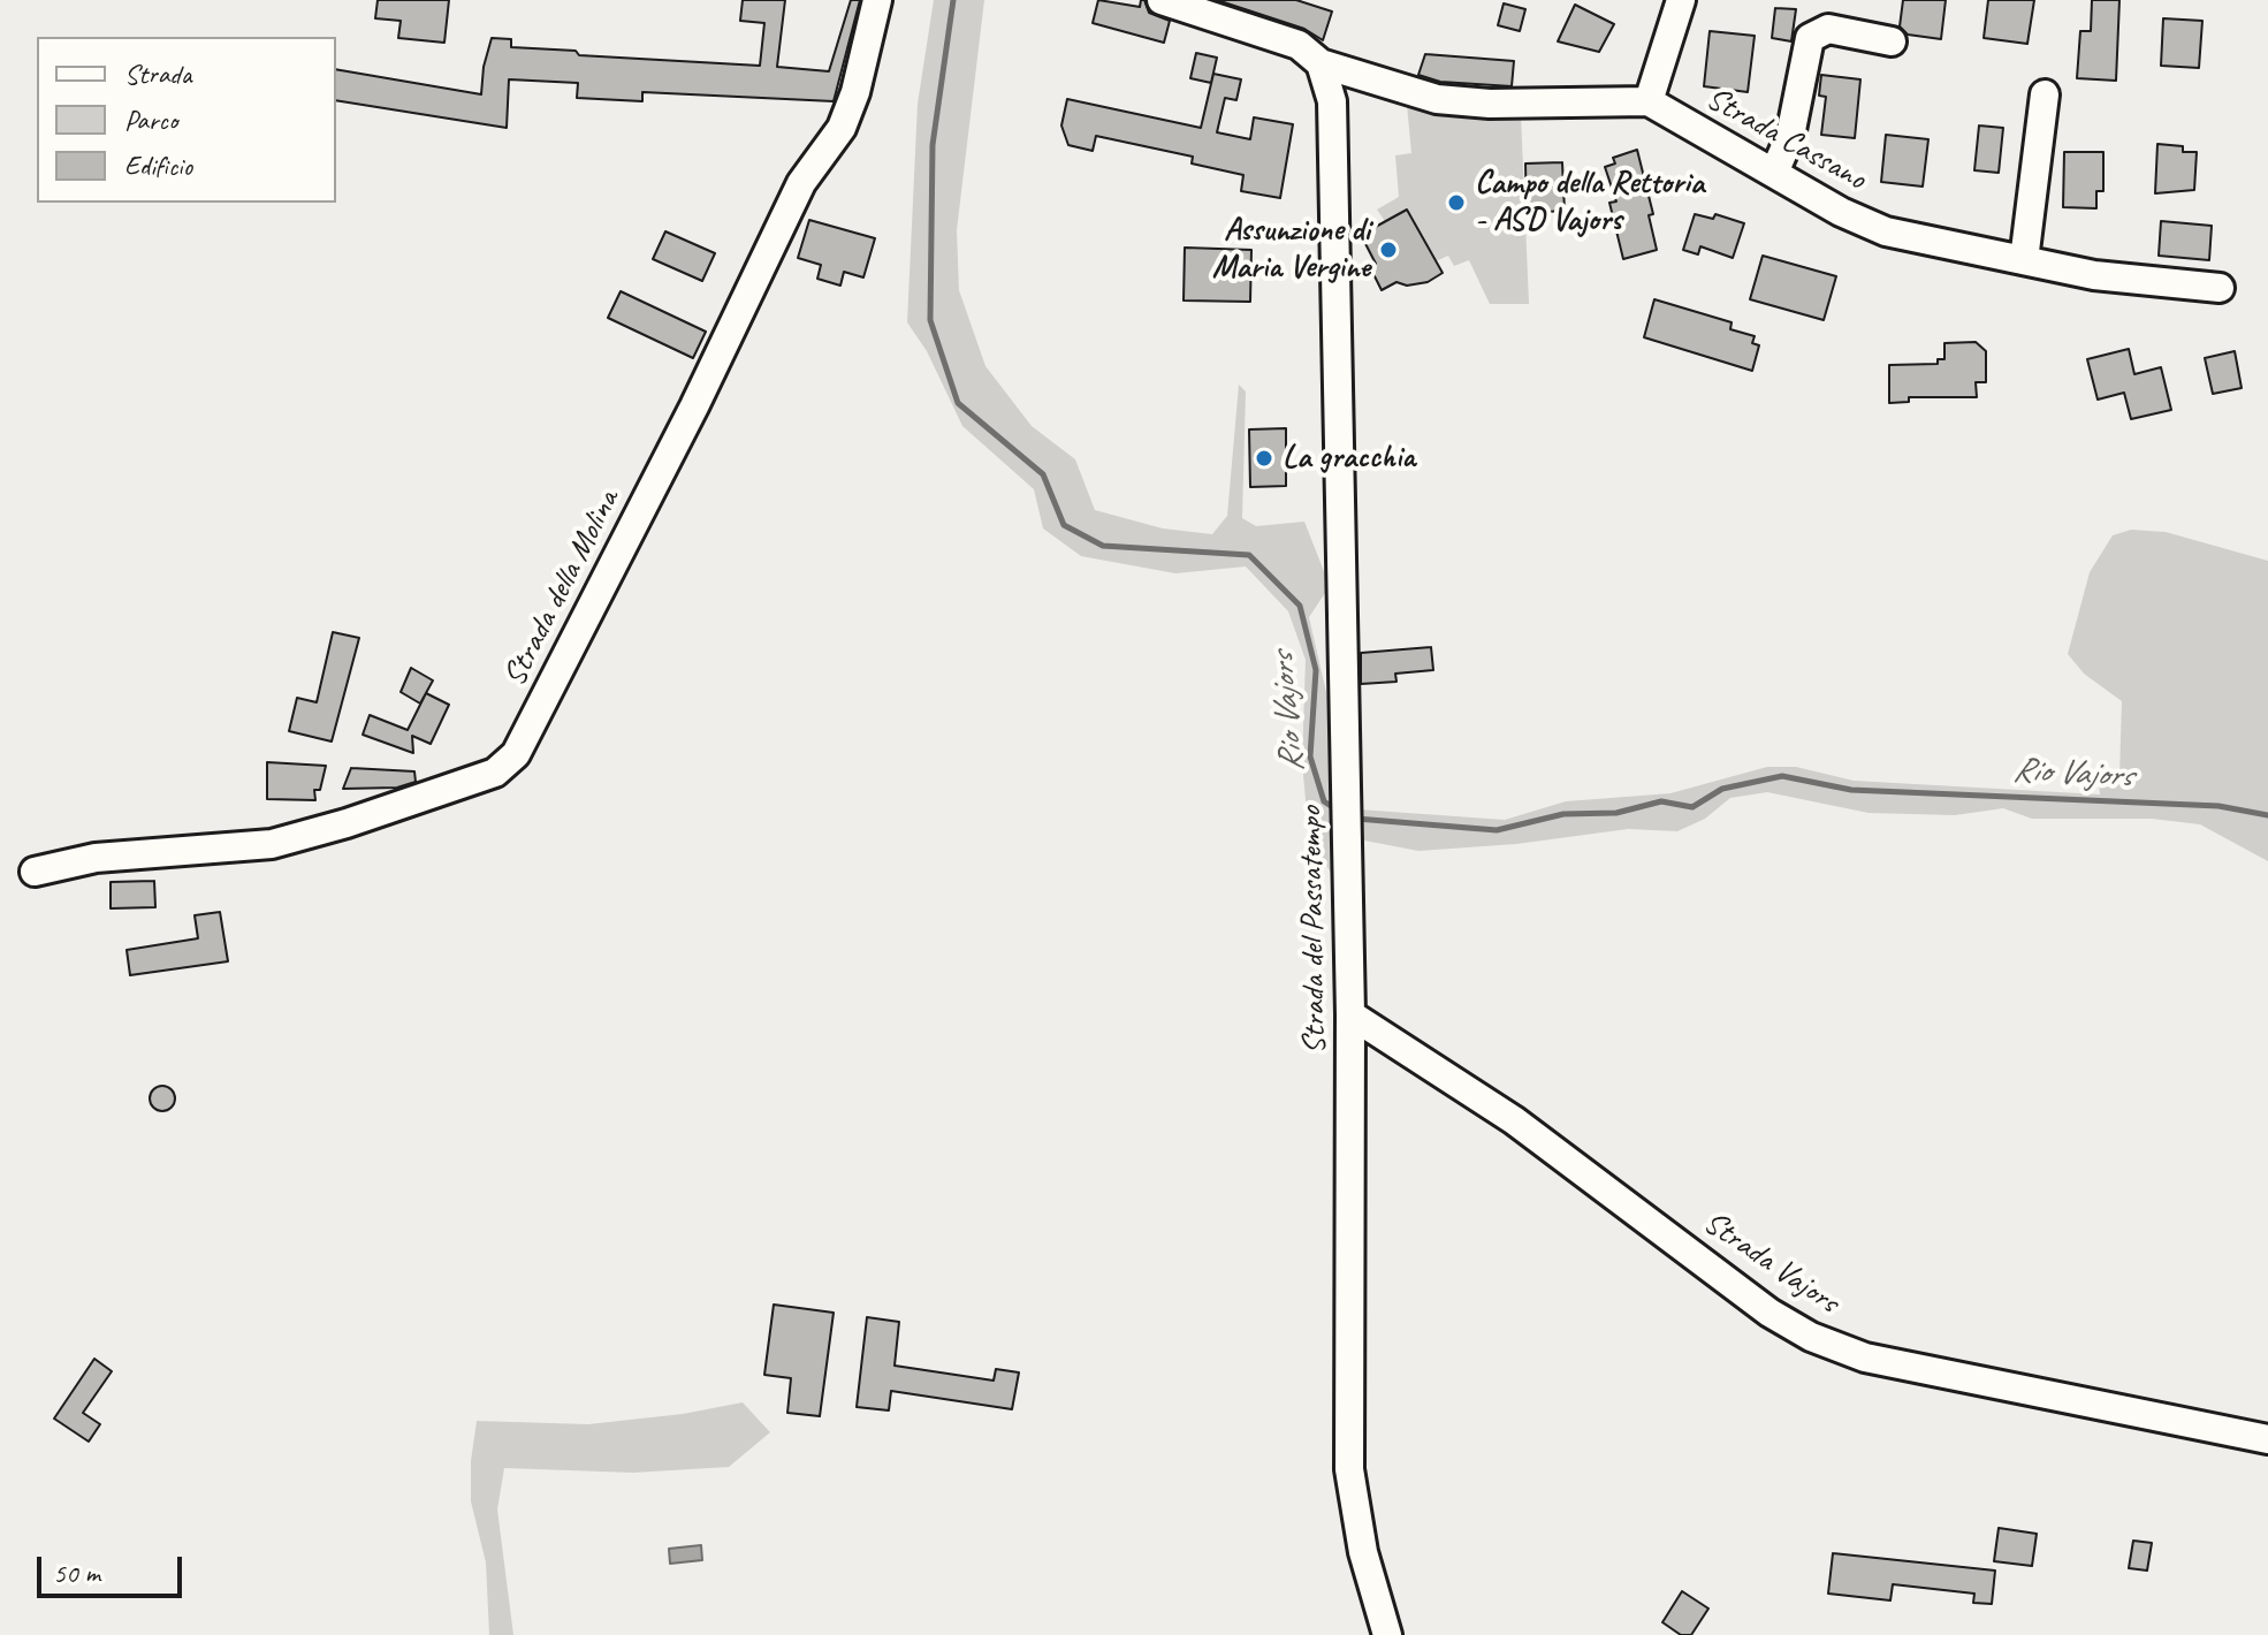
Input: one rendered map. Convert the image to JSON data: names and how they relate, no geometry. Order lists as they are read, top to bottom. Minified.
{"streets":{"street":["Strada Cassano","Strada della Molina","Strada del Passatempo","Strada Vajors"]},"crossings":[["Strada del Passatempo","Strada Vajors"]],"water":["Rio Vajors"],"places":["Campo della Rettoria - ASD Vajors","Assunzione di Maria Vergine","La gracchia"],"legend":["Strada","Parco","Edificio"],"scale_bar":"50 m"}
